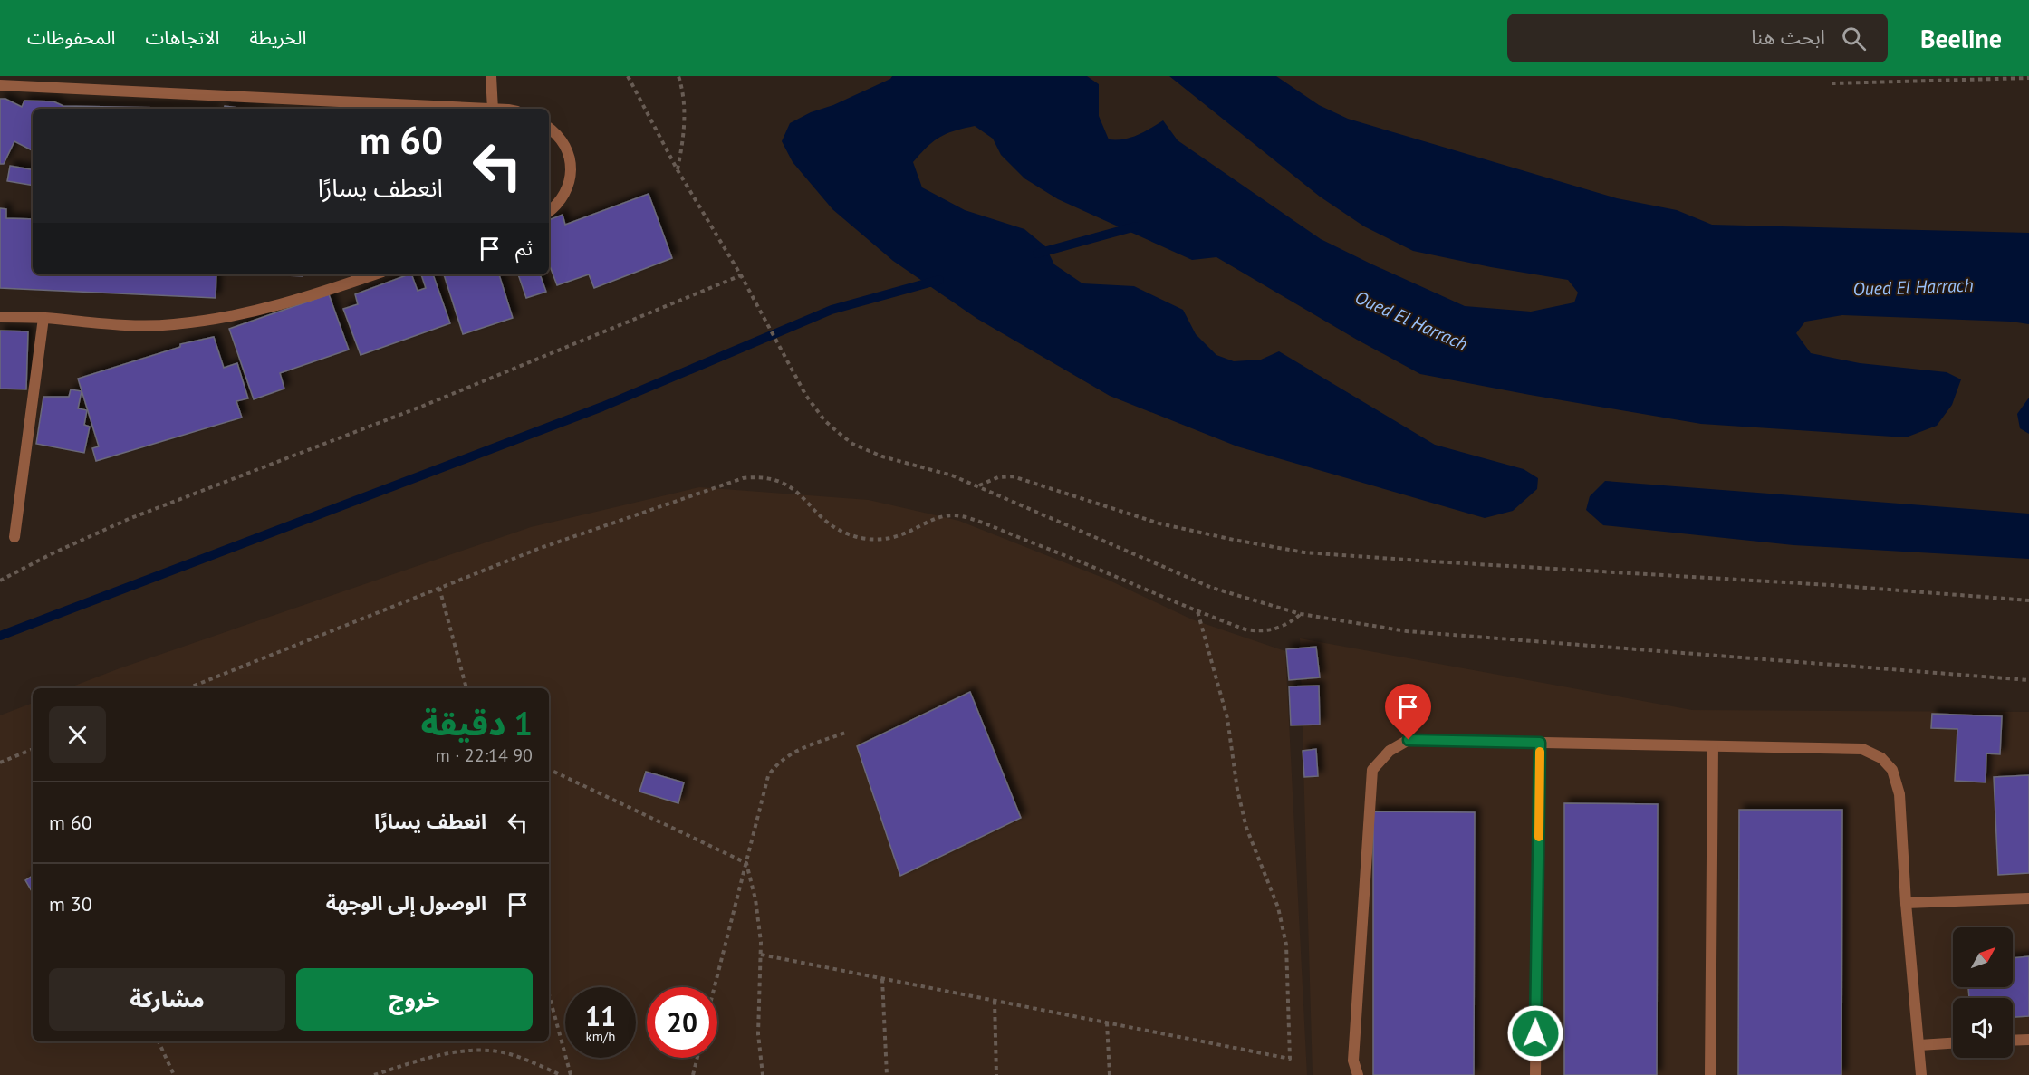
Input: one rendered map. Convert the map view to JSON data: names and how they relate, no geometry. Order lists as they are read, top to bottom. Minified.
{"water":["Oued El Harrach"],"north":"top right","page":{"header":"Beeline","search":"ابحث هنا","nav":["الخريطة","الاتجاهات","المحفوظات"],"turn":["60 m","انعطف يسارًا"],"then":"ثم","heading":["1 دقيقة","90 m · 22:14"],"list":[{"name":"انعطف يسارًا","value":"60 m"},{"name":"الوصول إلى الوجهة","value":"30 m"}],"buttons":["خروج","مشاركة"],"speed":"11 km/h","limit":"20"}}
